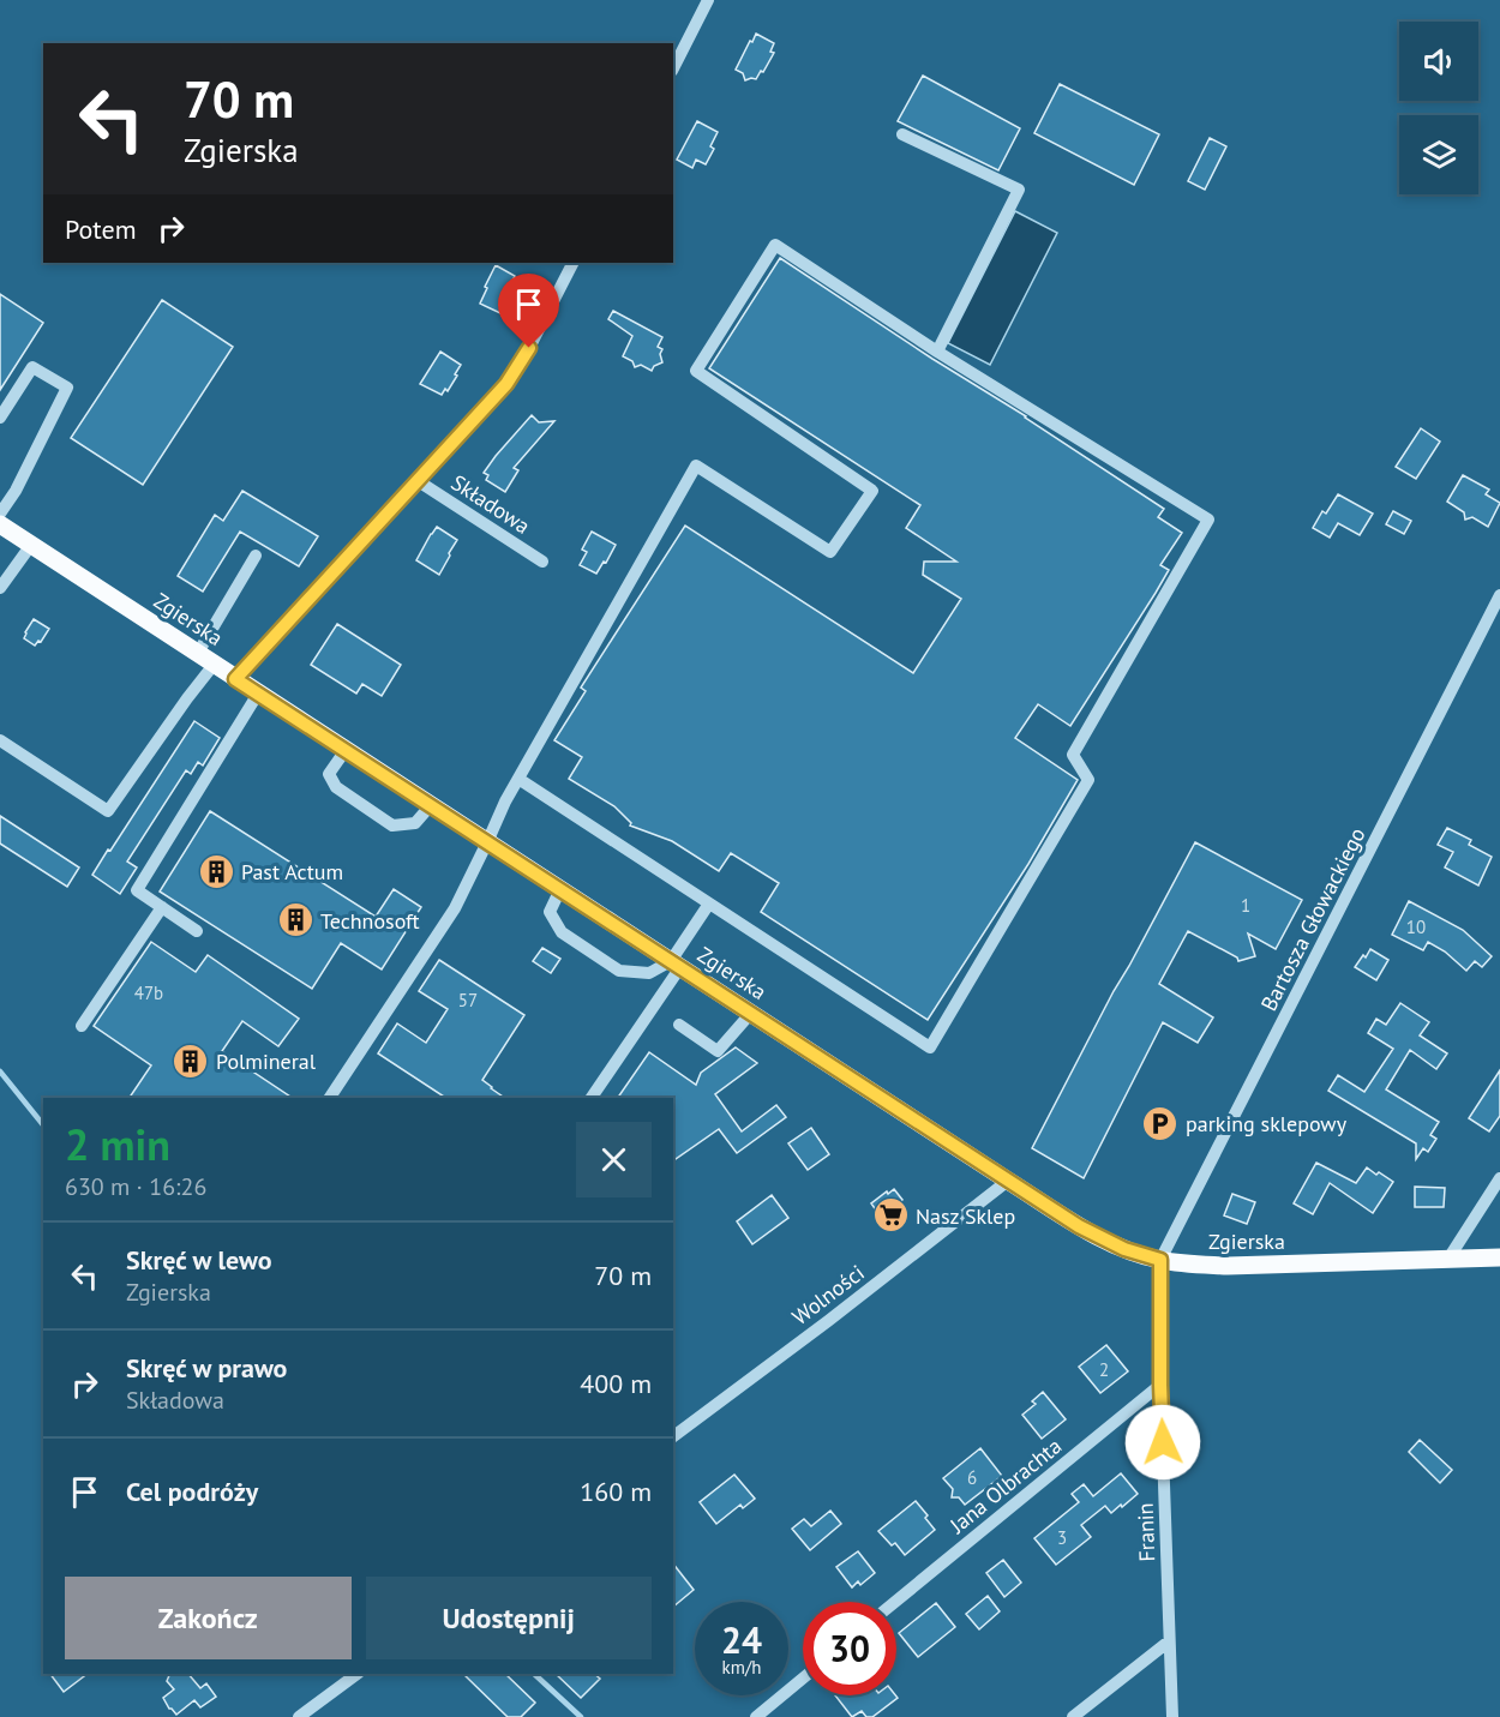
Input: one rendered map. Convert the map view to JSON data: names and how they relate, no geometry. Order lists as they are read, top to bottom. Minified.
{"streets":{"main road":["Zgierska"],"street":["Składowa","Bartosza Głowackiego","Wolności","Jana Olbrachta","Franin"]},"crossings":[["Składowa","Zgierska"],["Zgierska","Bartosza Głowackiego"],["Zgierska","Wolności"],["Zgierska","Franin"],["Bartosza Głowackiego","Franin"],["Jana Olbrachta","Franin"]],"places":{"building":["Past Actum","Technosoft","Polmineral"],"parking":["parking sklepowy"],"supermarket":["Nasz Sklep"]},"house_numbers":["1","10","47b","57","2","6","3"],"page":{"turn":["70 m","Zgierska"],"then":"Potem","heading":["2 min","630 m · 16:26"],"list":[{"name":"Skręć w lewo","note":"Zgierska","value":"70 m"},{"name":"Skręć w prawo","note":"Składowa","value":"400 m"},{"name":"Cel podróży","value":"160 m"}],"buttons":["Zakończ","Udostępnij"],"speed":"24 km/h","limit":"30"}}
